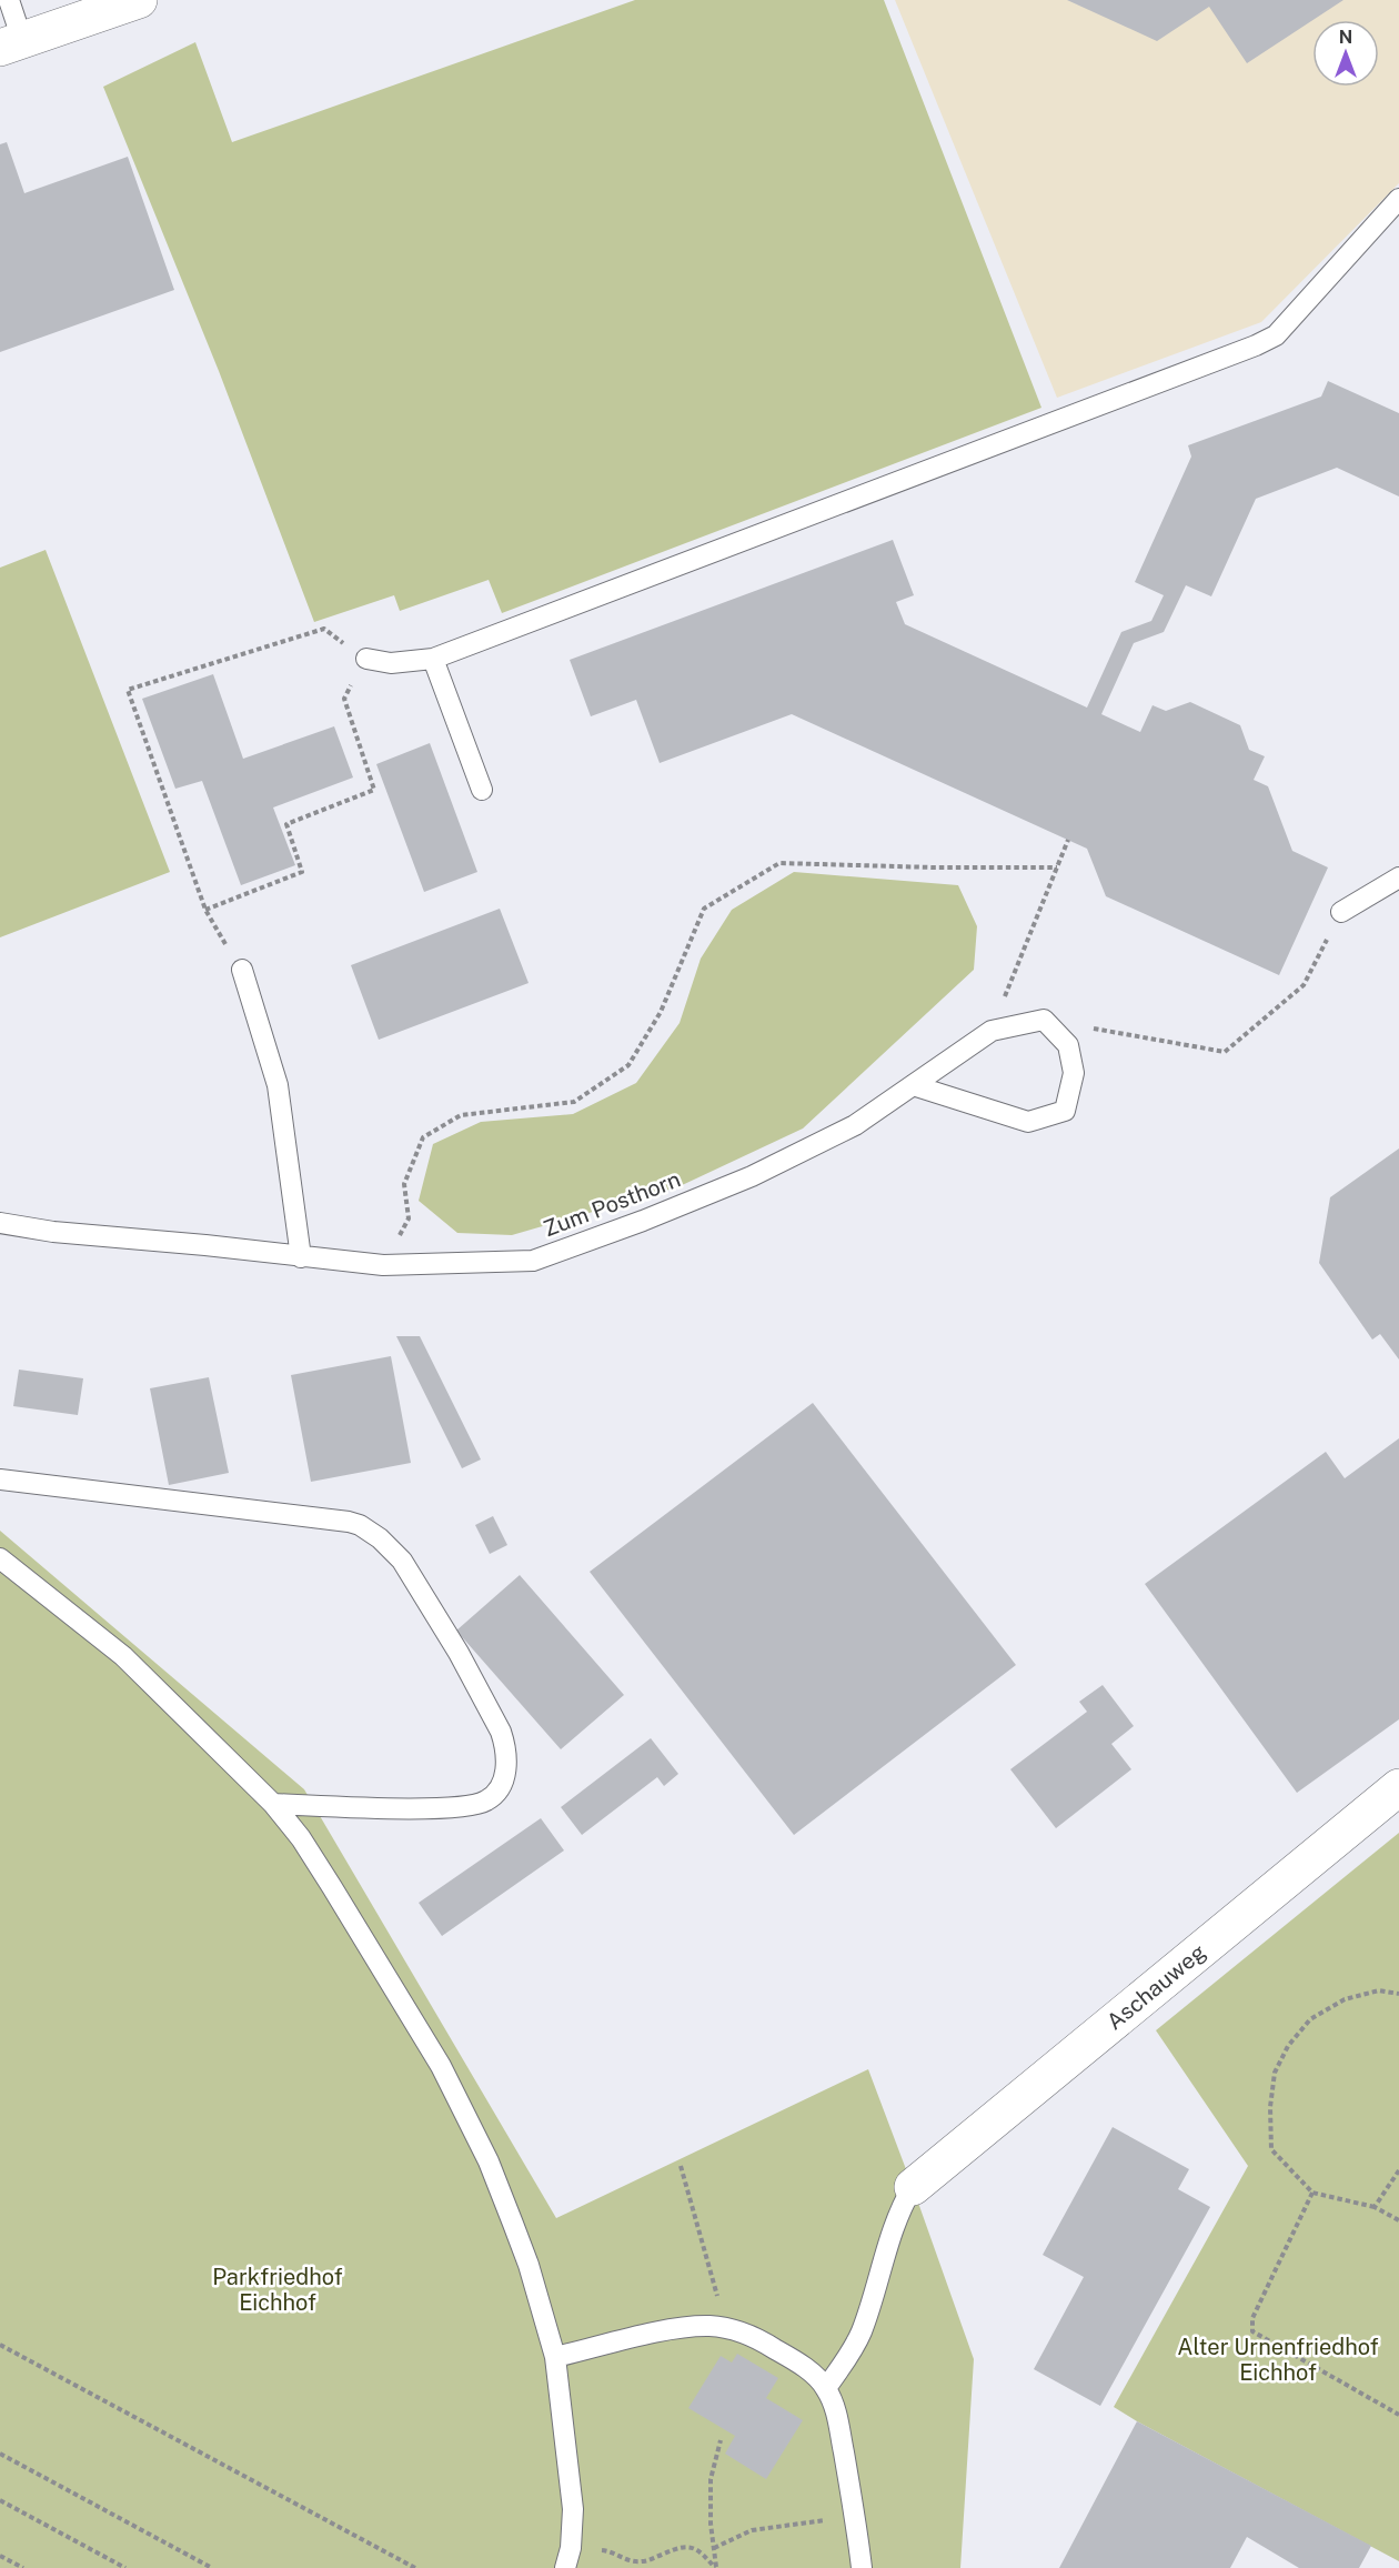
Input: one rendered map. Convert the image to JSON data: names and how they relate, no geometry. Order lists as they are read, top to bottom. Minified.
{"streets":{"street":["Aschauweg"],"lane":["Zum Posthorn"]},"parks":["Parkfriedhof Eichhof","Alter Urnenfriedhof Eichhof"],"north":"top"}
